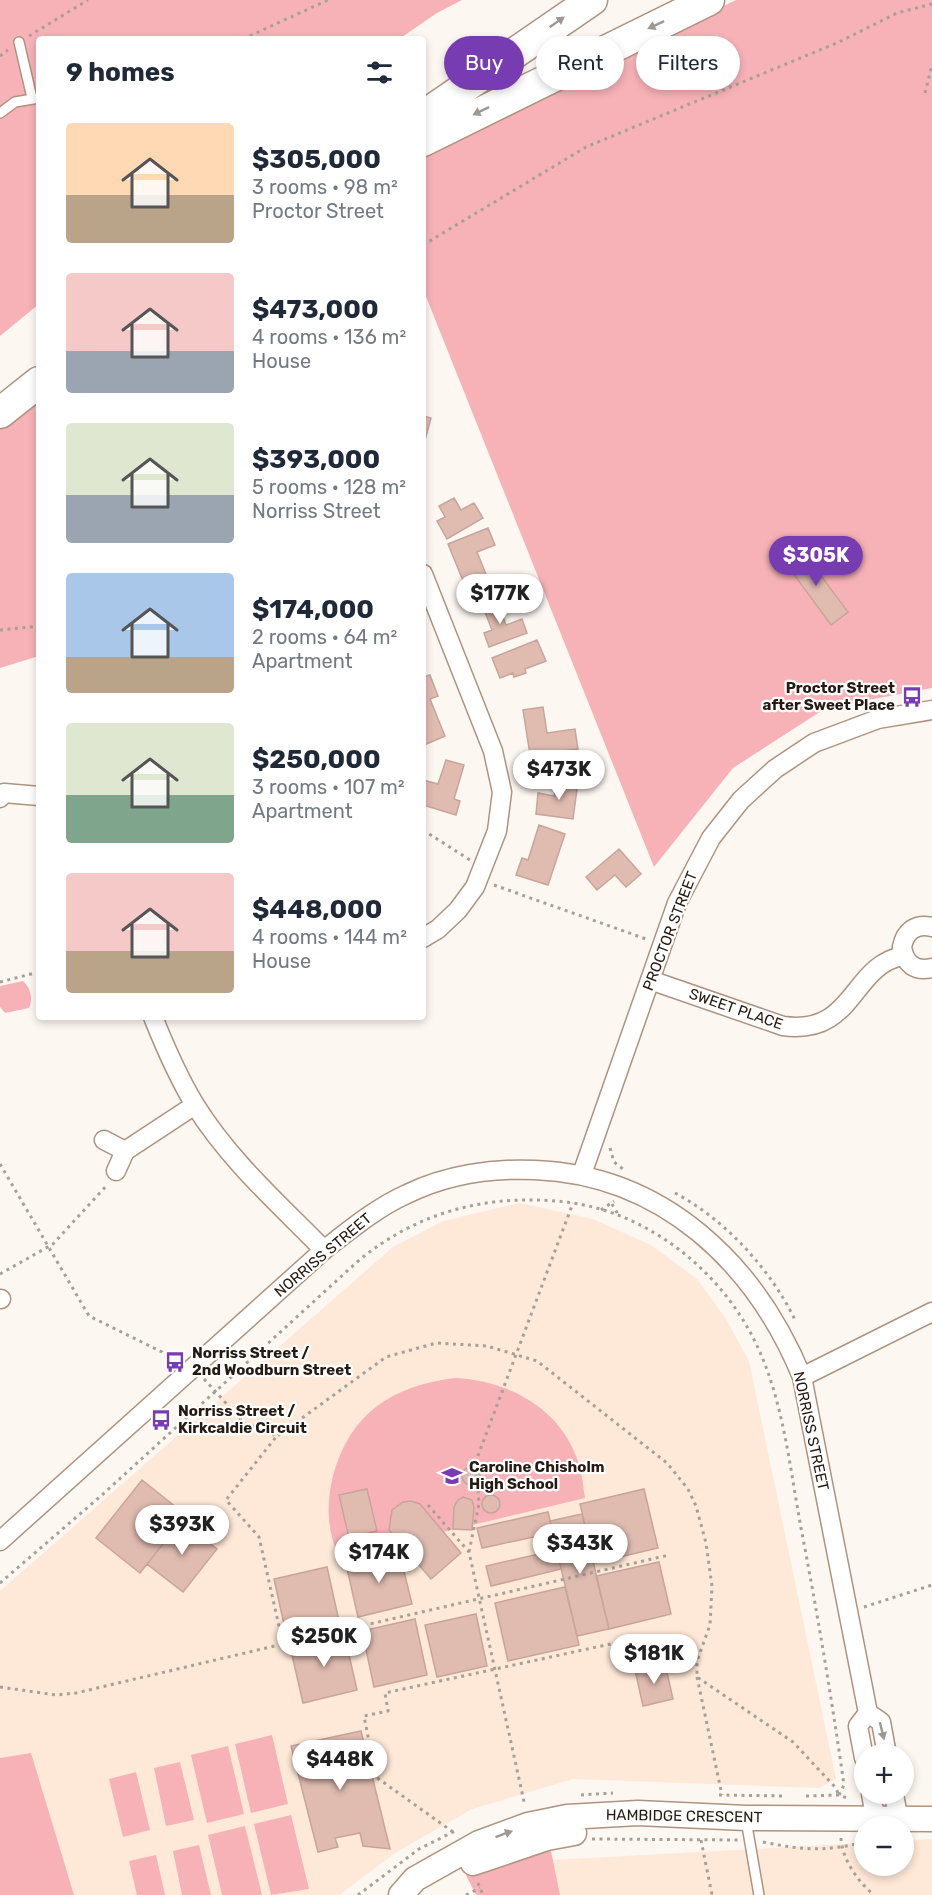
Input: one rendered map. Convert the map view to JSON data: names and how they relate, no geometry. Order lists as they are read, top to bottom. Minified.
{"streets":{"street":["PROCTOR STREET","SWEET PLACE","NORRISS STREET","HAMBIDGE CRESCENT"]},"crossings":[["PROCTOR STREET","SWEET PLACE"],["PROCTOR STREET","NORRISS STREET"]],"places":{"bus stop":["Proctor Street after Sweet Place","Norriss Street / 2nd Woodburn Street","Norriss Street / Kirkcaldie Circuit"],"school or university":["Caroline Chisholm High School"]},"page":{"chip":["Buy","Rent","Filters"],"heading":"9 homes","list":[{"name":"$305,000","note":"3 rooms · 98 m² · Proctor Street"},{"name":"$473,000","note":"4 rooms · 136 m² · House"},{"name":"$393,000","note":"5 rooms · 128 m² · Norriss Street"},{"name":"$174,000","note":"2 rooms · 64 m² · Apartment"},{"name":"$250,000","note":"3 rooms · 107 m² · Apartment"},{"name":"$448,000","note":"4 rooms · 144 m² · House"}],"price":["$305K","$177K","$473K","$393K","$343K","$174K","$250K","$181K","$448K"],"map_buttons":["+","−"]}}
